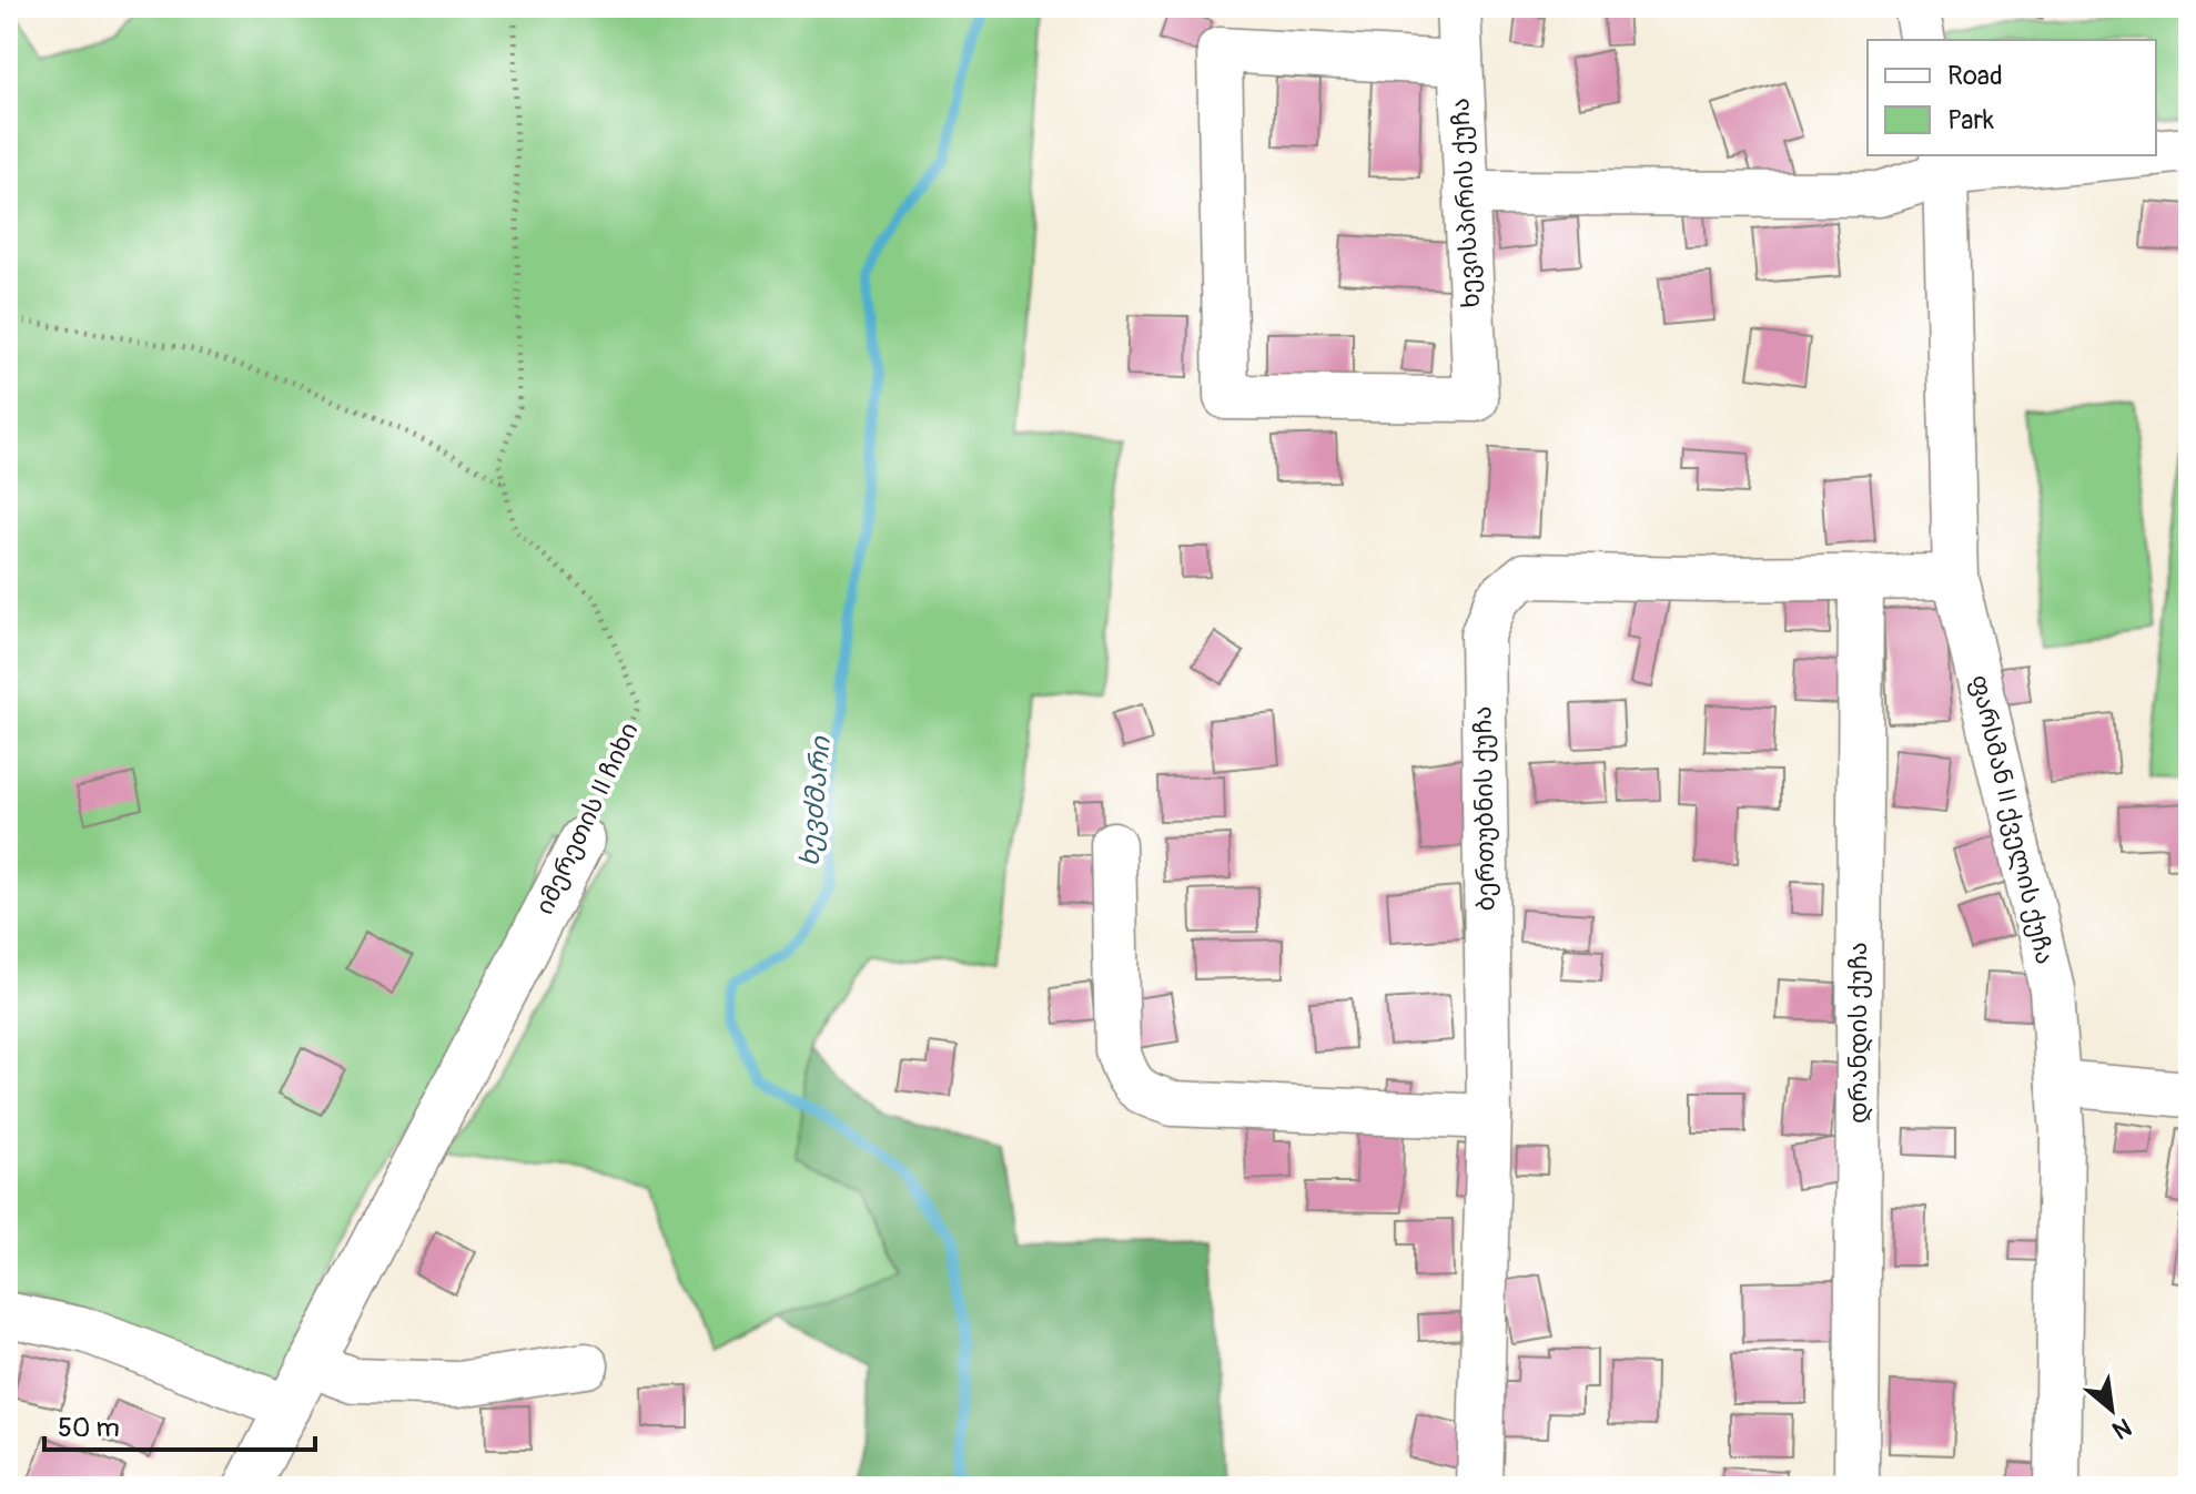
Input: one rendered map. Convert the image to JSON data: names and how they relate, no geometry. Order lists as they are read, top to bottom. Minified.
{"streets":{"street":["ხევისპირის ქუჩა","ბერთუბნის ქუჩა","იმერეთის II ჩიხი","ფარსმან II ქველის ქუჩა","დრანდის ქუჩა"]},"crossings":[["ბერთუბნის ქუჩა","ფარსმან II ქველის ქუჩა"],["ბერთუბნის ქუჩა","დრანდის ქუჩა"]],"water":["ხევძმარი"],"legend":["Road","Park"],"scale_bar":"50 m","north":"bottom right"}
